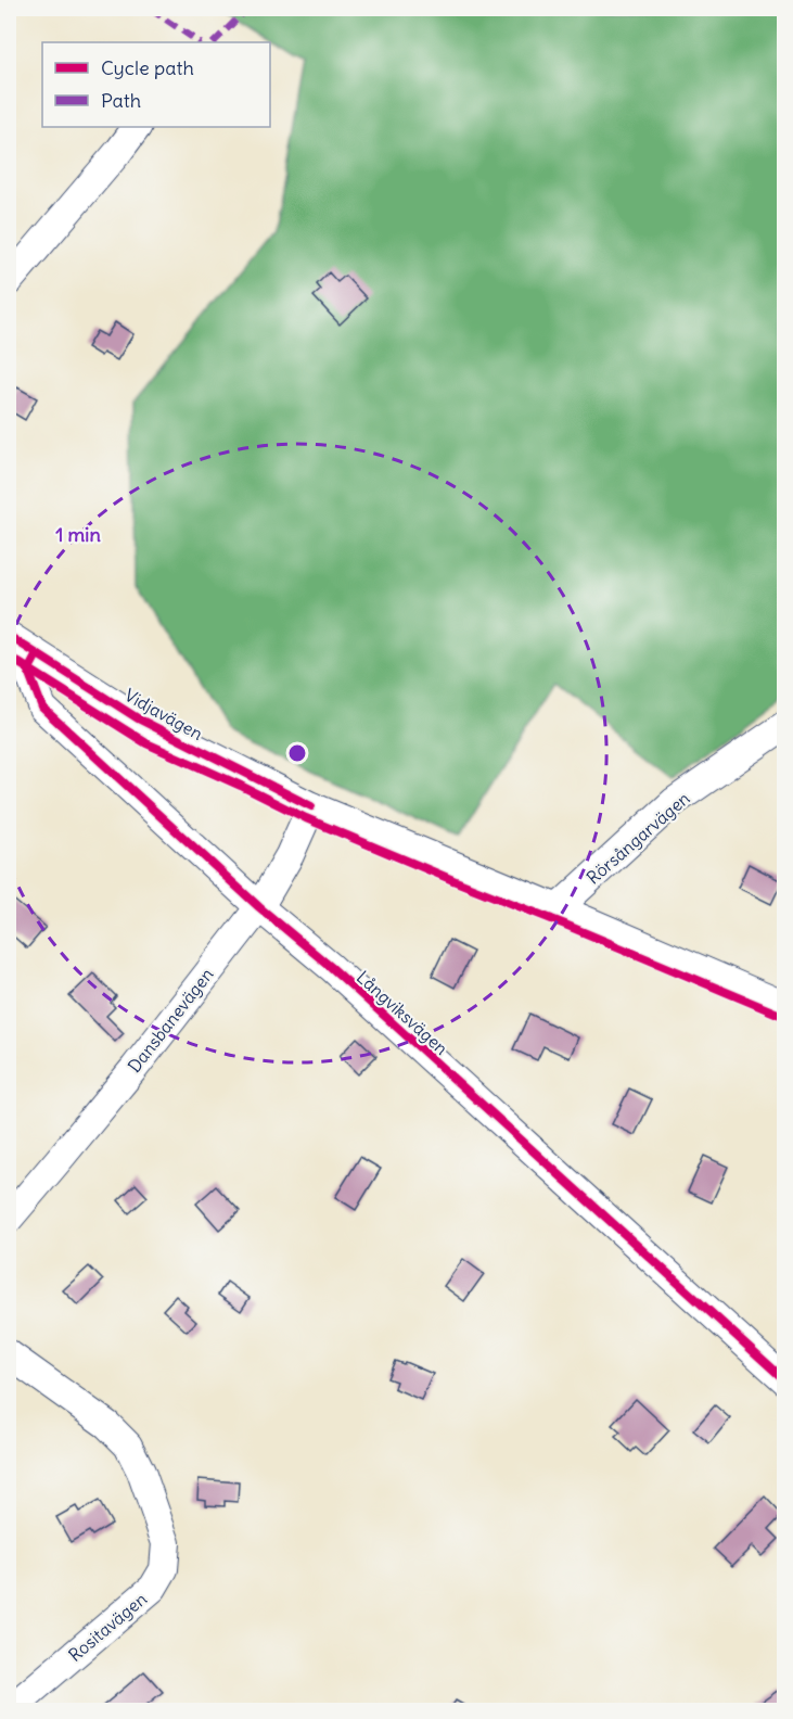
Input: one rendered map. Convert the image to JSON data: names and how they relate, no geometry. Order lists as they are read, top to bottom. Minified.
{"streets":{"street":["Vidjavägen","Rörsångarvägen","Långviksvägen","Dansbanevägen","Rositavägen"]},"crossings":[["Vidjavägen","Rörsångarvägen"],["Vidjavägen","Långviksvägen"],["Vidjavägen","Dansbanevägen"],["Långviksvägen","Dansbanevägen"]],"legend":["Cycle path","Path"],"rings":["1 min"]}
